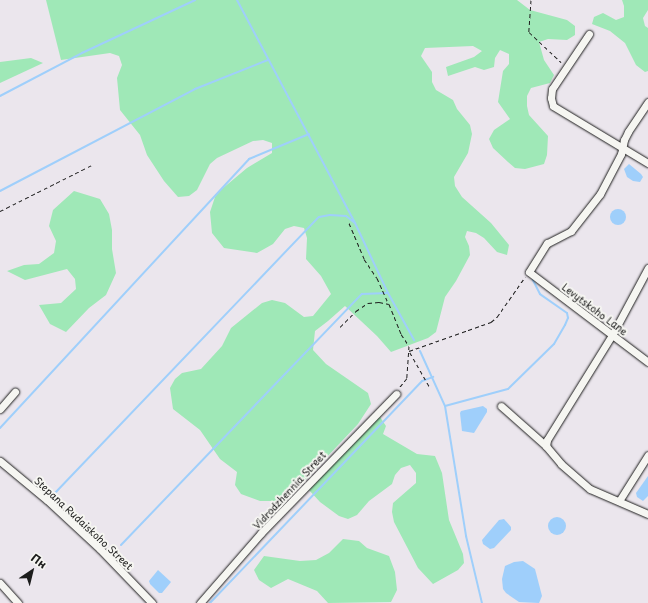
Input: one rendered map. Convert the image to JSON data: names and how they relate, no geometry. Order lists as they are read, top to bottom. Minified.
{"streets":{"street":["Levytskoho Lane","Vidrodzhennia Street","Stepana Rudaiskoho Street"]},"north":"top right"}
